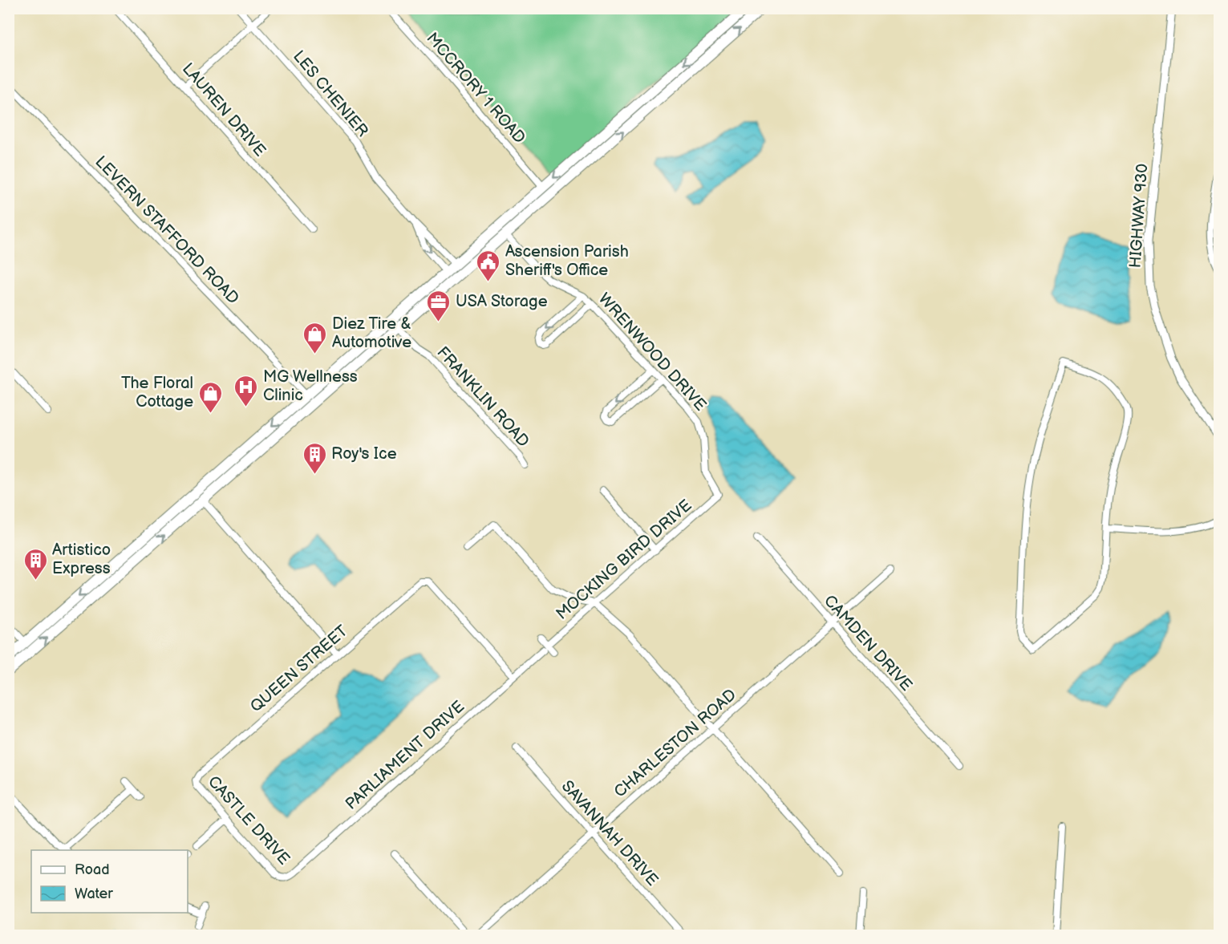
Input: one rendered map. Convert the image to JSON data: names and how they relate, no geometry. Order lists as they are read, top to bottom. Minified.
{"streets":{"street":["MCCRORY 1 ROAD","LES CHENIER","LAUREN DRIVE","HIGHWAY 930","LEVERN STAFFORD ROAD","WRENWOOD DRIVE","FRANKLIN ROAD","MOCKING BIRD DRIVE","CAMDEN DRIVE","QUEEN STREET","CHARLESTON ROAD","PARLIAMENT DRIVE","CASTLE DRIVE","SAVANNAH DRIVE"]},"crossings":[["WRENWOOD DRIVE","MOCKING BIRD DRIVE"],["MOCKING BIRD DRIVE","PARLIAMENT DRIVE"],["CAMDEN DRIVE","CHARLESTON ROAD"],["QUEEN STREET","PARLIAMENT DRIVE"],["QUEEN STREET","CASTLE DRIVE"],["CHARLESTON ROAD","SAVANNAH DRIVE"],["PARLIAMENT DRIVE","CASTLE DRIVE"]],"places":{"public building":["Ascension Parish Sheriff's Office"],"office":["USA Storage"],"shop":["Diez Tire & Automotive","The Floral Cottage"],"hospital":["MG Wellness Clinic"],"building":["Roy's Ice","Artistico Express"]},"legend":["Road","Water"]}
